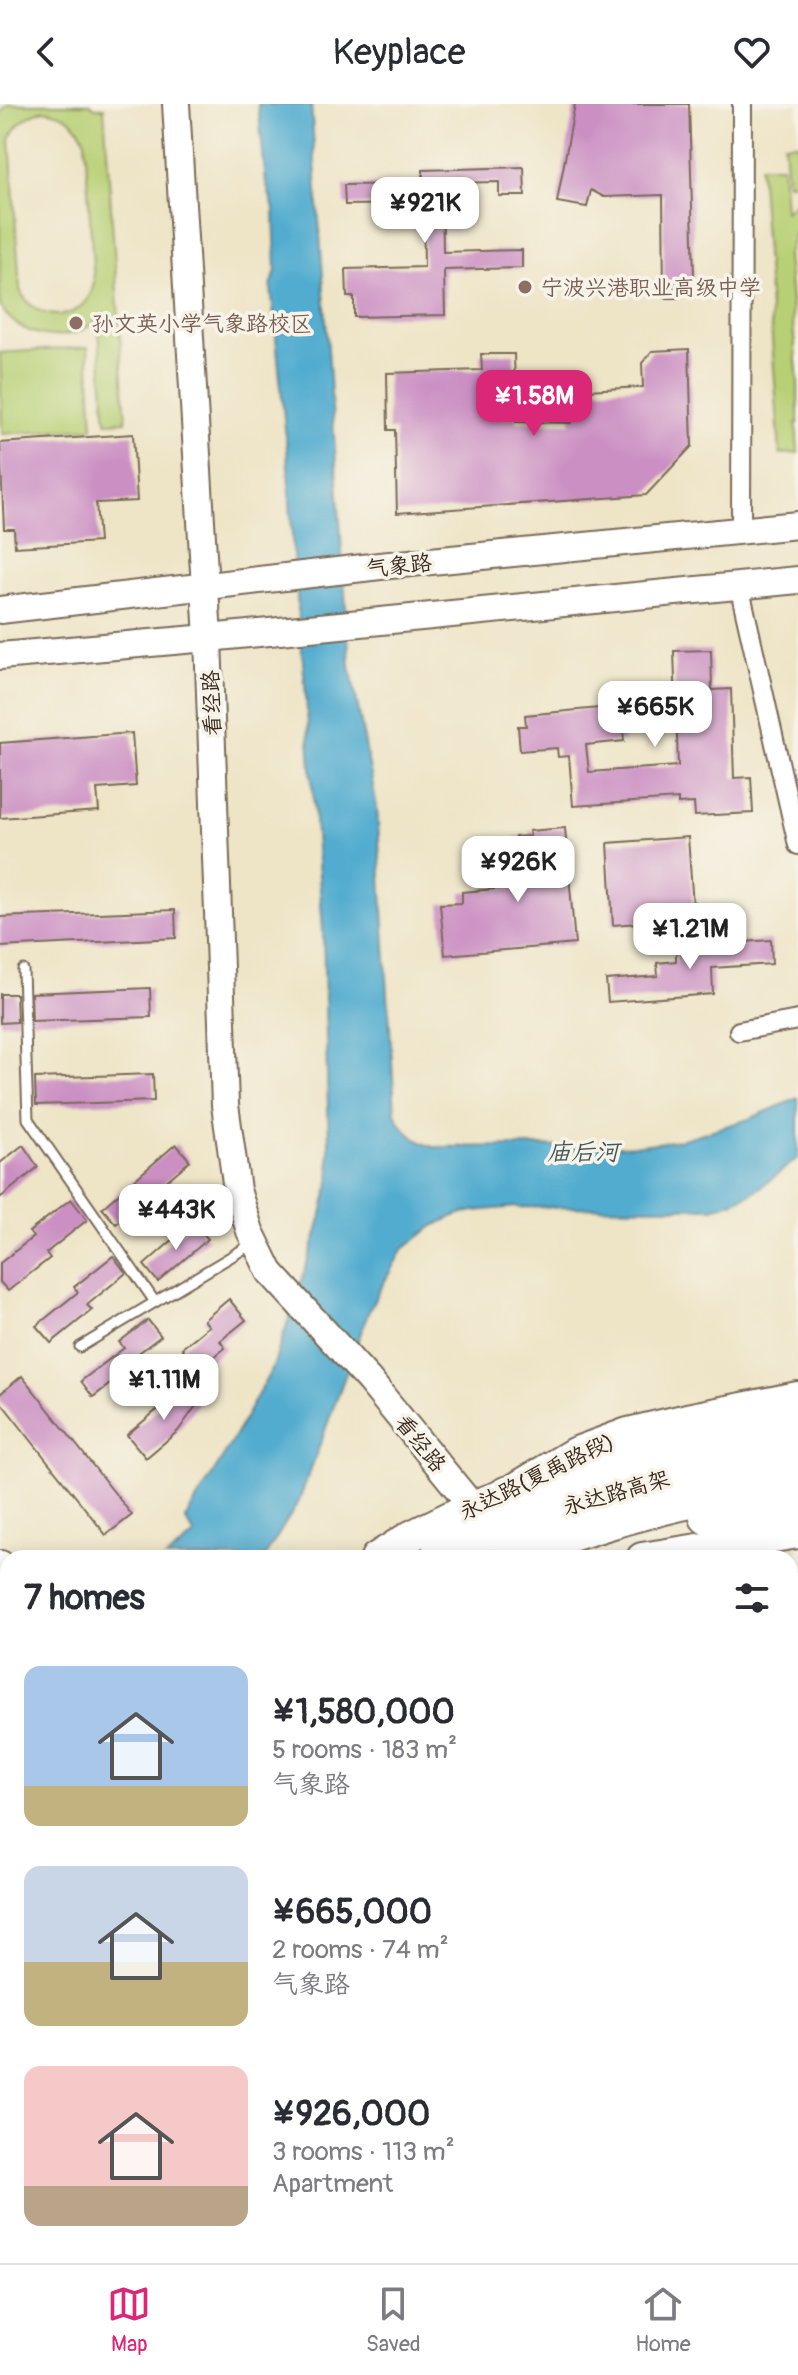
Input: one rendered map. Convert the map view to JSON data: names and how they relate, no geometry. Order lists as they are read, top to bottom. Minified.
{"streets":{"highway":["永达路高架"],"main road":["永达路(夏禹路段)"],"street":["气象路","看经路"]},"crossings":[["气象路","看经路"],["看经路","永达路(夏禹路段)"]],"water":["庙后河"],"places":["宁波兴港职业高级中学","孙文英小学气象路校区"],"page":{"header":"Keyplace","price":["¥921K","¥1.58M","¥665K","¥926K","¥1.21M","¥443K","¥1.11M"],"heading":"7 homes","list":[{"name":"¥1,580,000","note":"5 rooms · 183 m² · 气象路"},{"name":"¥665,000","note":"2 rooms · 74 m² · 气象路"},{"name":"¥926,000","note":"3 rooms · 113 m² · Apartment"}],"tabs":["Map","Saved","Home"]}}
